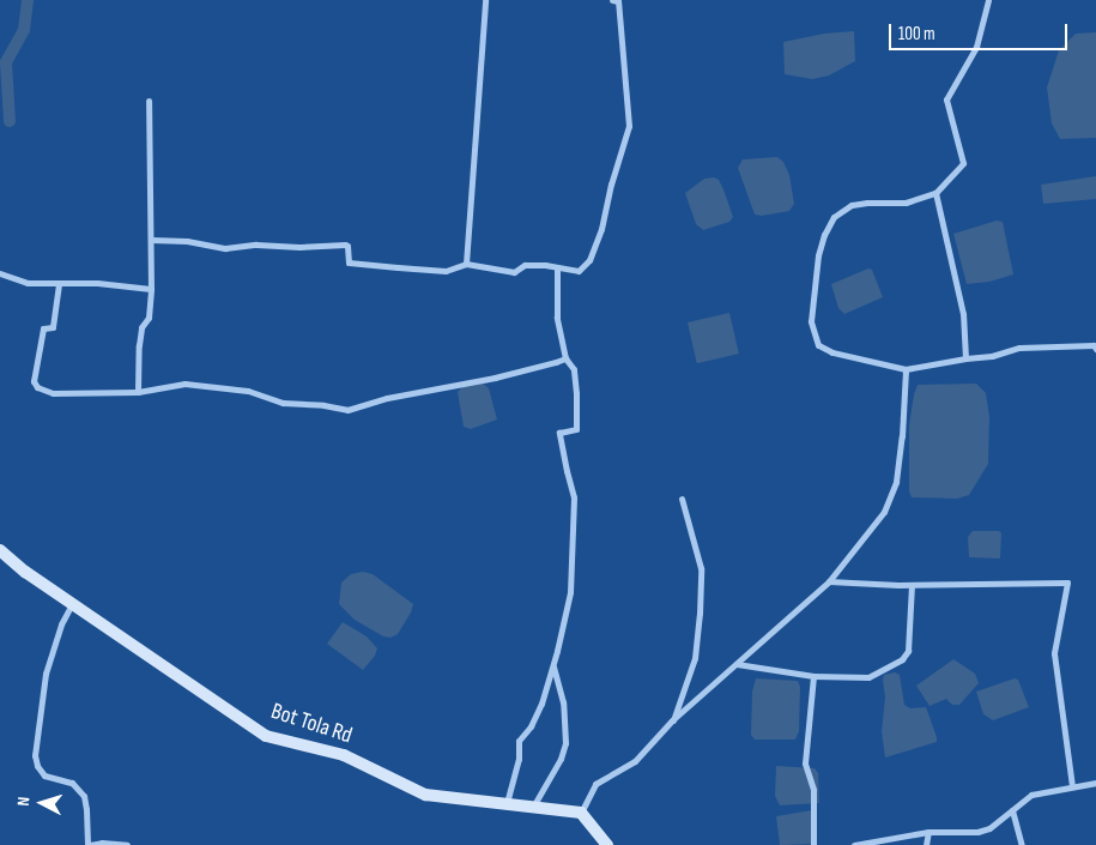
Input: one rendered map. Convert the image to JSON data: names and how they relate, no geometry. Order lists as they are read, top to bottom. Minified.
{"streets":{"main road":["Bot Tola Rd"]},"scale_bar":"100 m","north":"left"}
